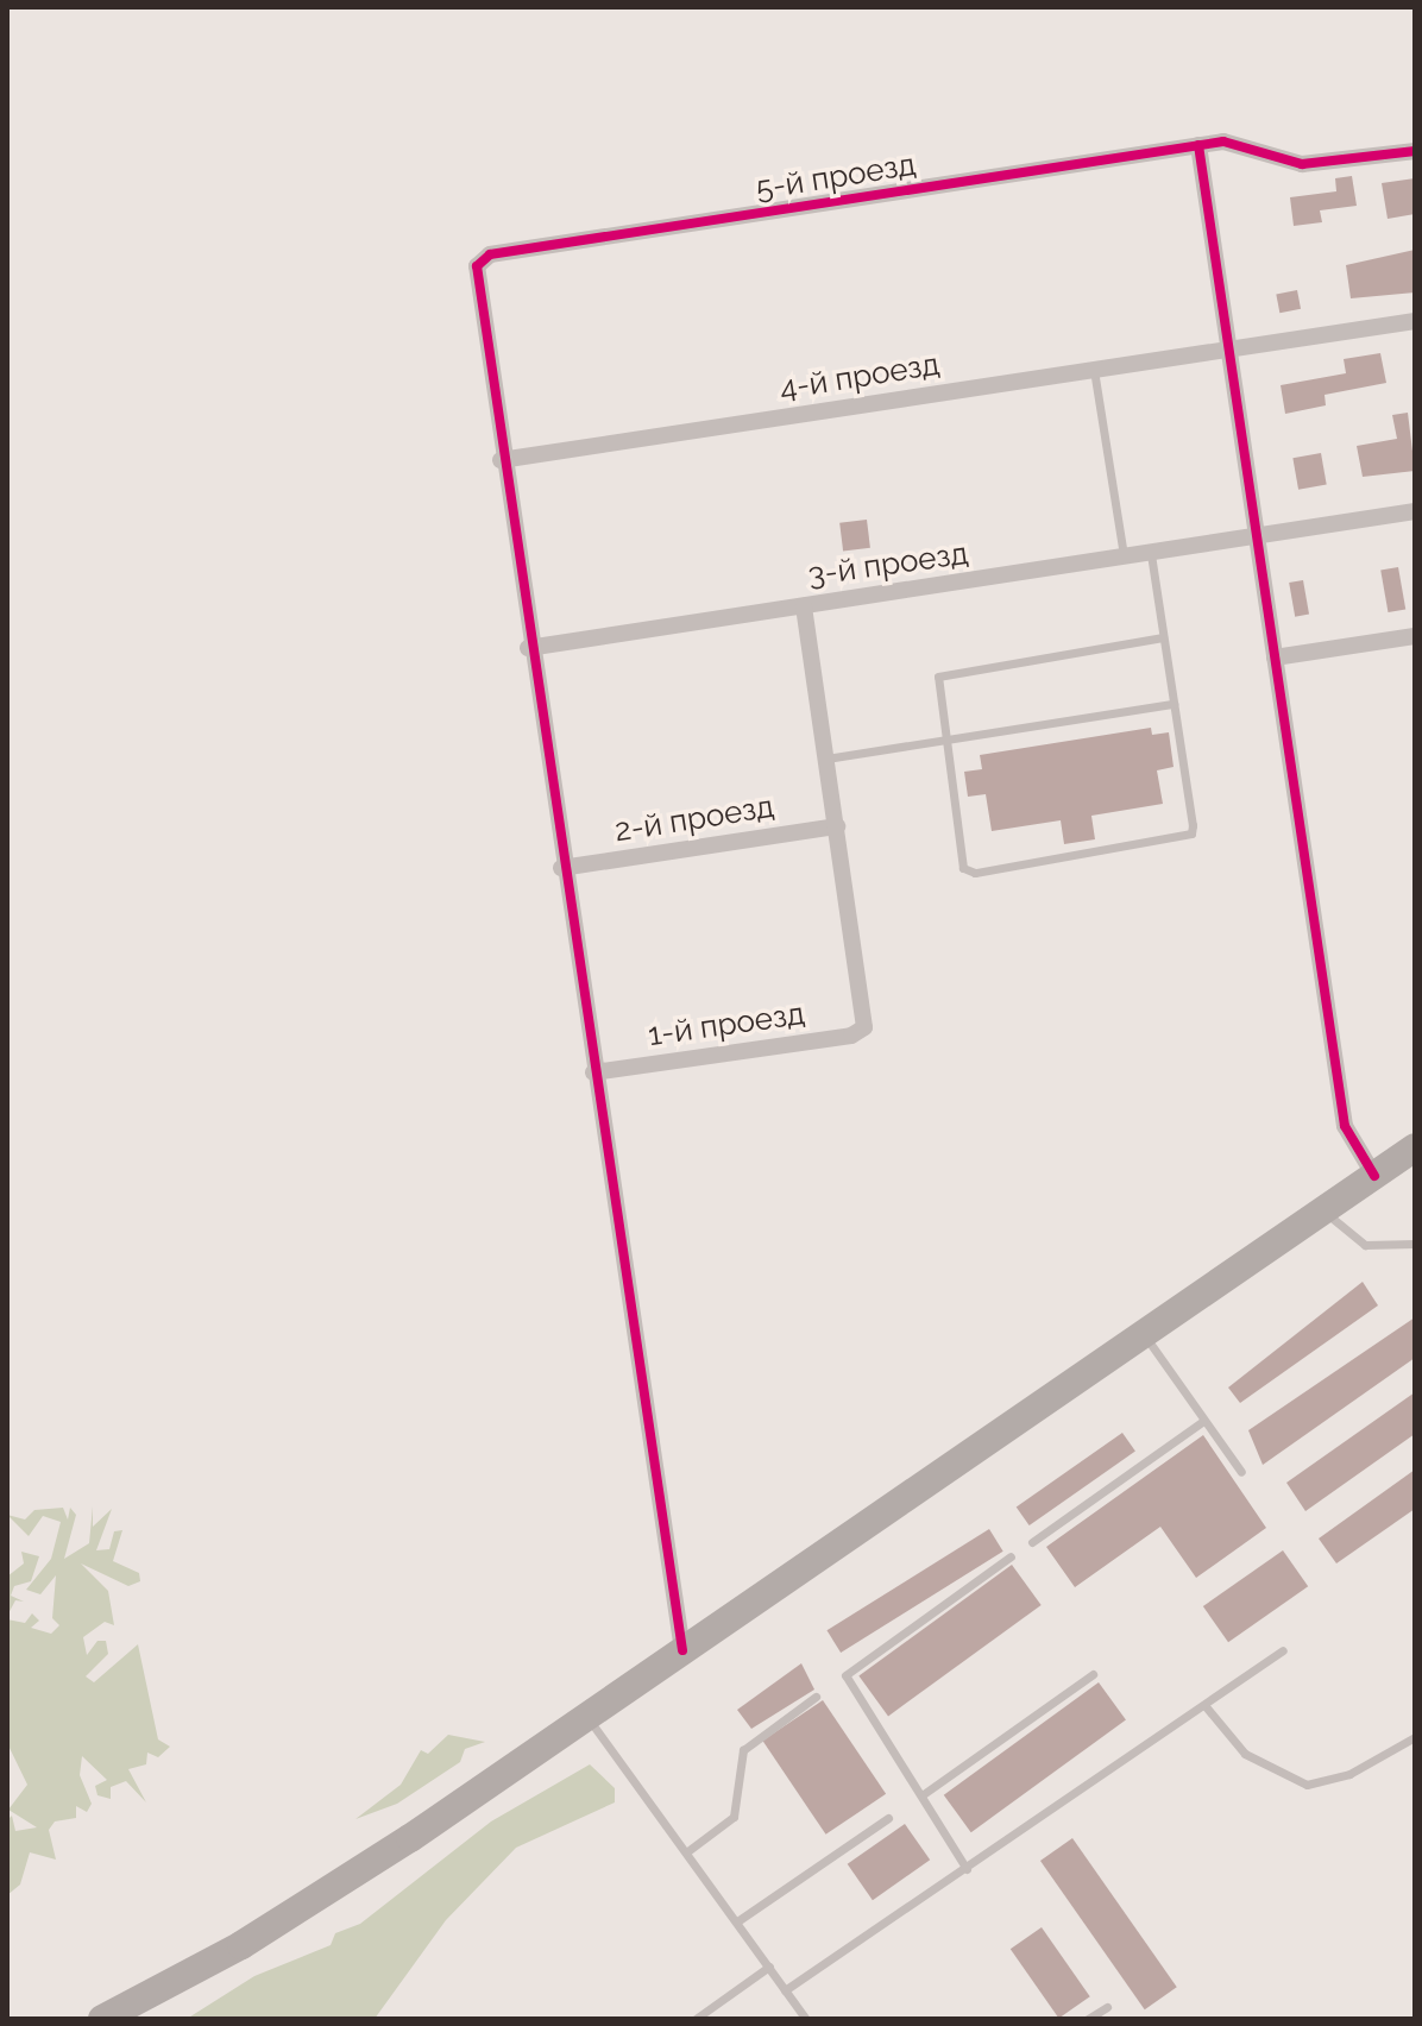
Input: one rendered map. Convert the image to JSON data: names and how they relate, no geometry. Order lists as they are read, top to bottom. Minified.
{"streets":{"street":["5-й проезд","4-й проезд","3-й проезд","2-й проезд","1-й проезд"]},"crossings":[["5-й проезд","4-й проезд"],["2-й проезд","1-й проезд"]]}
